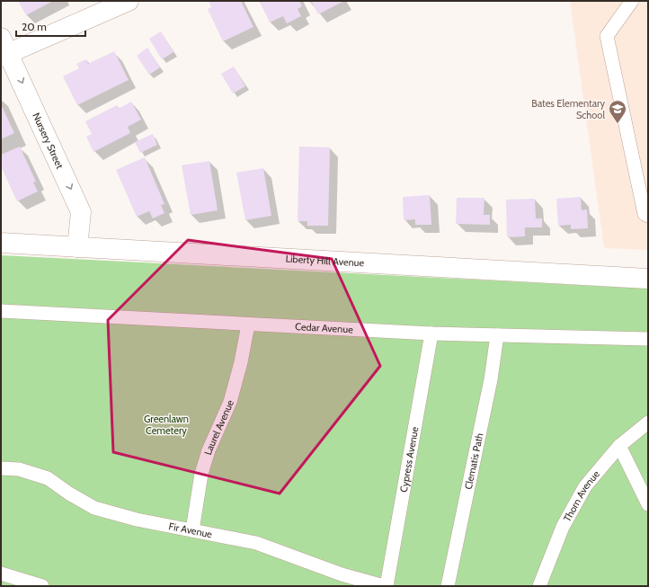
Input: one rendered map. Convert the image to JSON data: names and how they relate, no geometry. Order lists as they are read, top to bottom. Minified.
{"streets":{"main road":["Nursery Street","Liberty Hill Avenue"],"lane":["Cedar Avenue","Laurel Avenue","Cypress Avenue","Clematis Path","Thorn Avenue","Fir Avenue"]},"crossings":[["Nursery Street","Liberty Hill Avenue"],["Cedar Avenue","Laurel Avenue"],["Cedar Avenue","Cypress Avenue"],["Cedar Avenue","Clematis Path"],["Laurel Avenue","Fir Avenue"]],"one_way":["Nursery Street"],"parks":["Greenlawn Cemetery"],"places":{"school or university":["Bates Elementary School"]},"scale_bar":"20 m"}
